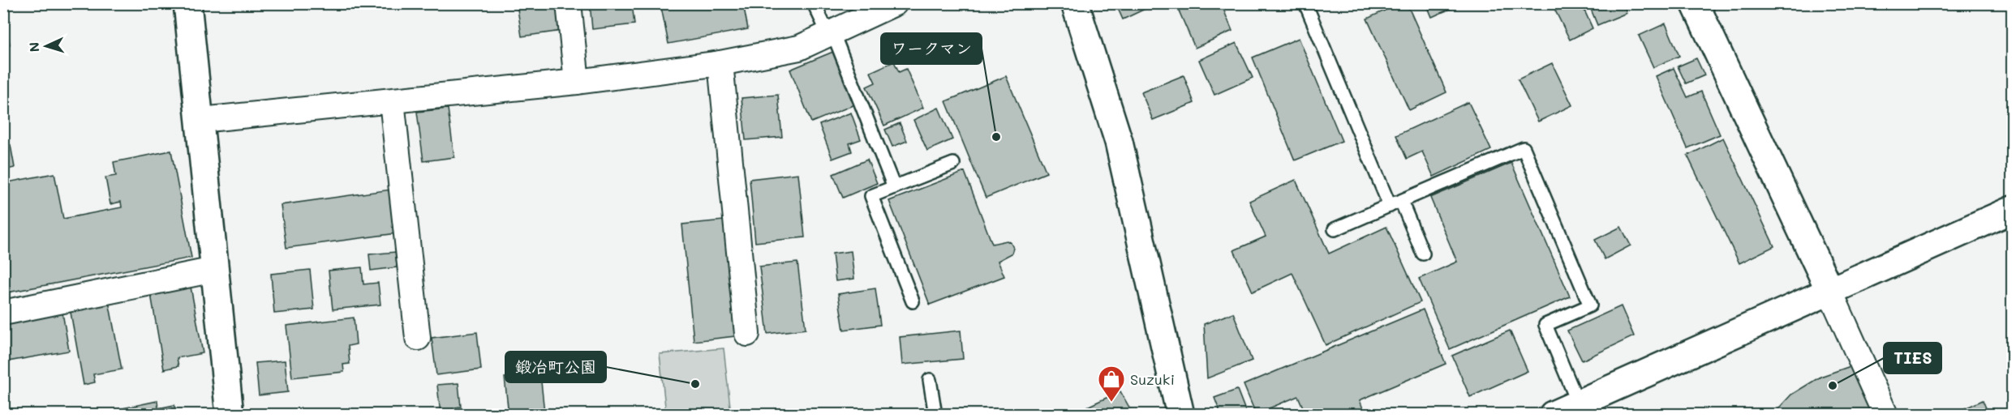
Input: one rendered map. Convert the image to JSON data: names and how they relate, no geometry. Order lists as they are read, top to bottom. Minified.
{"places":{"other":["ワークマン","鍛冶町公園","TIES"],"shop":["Suzuki"]},"north":"left"}
